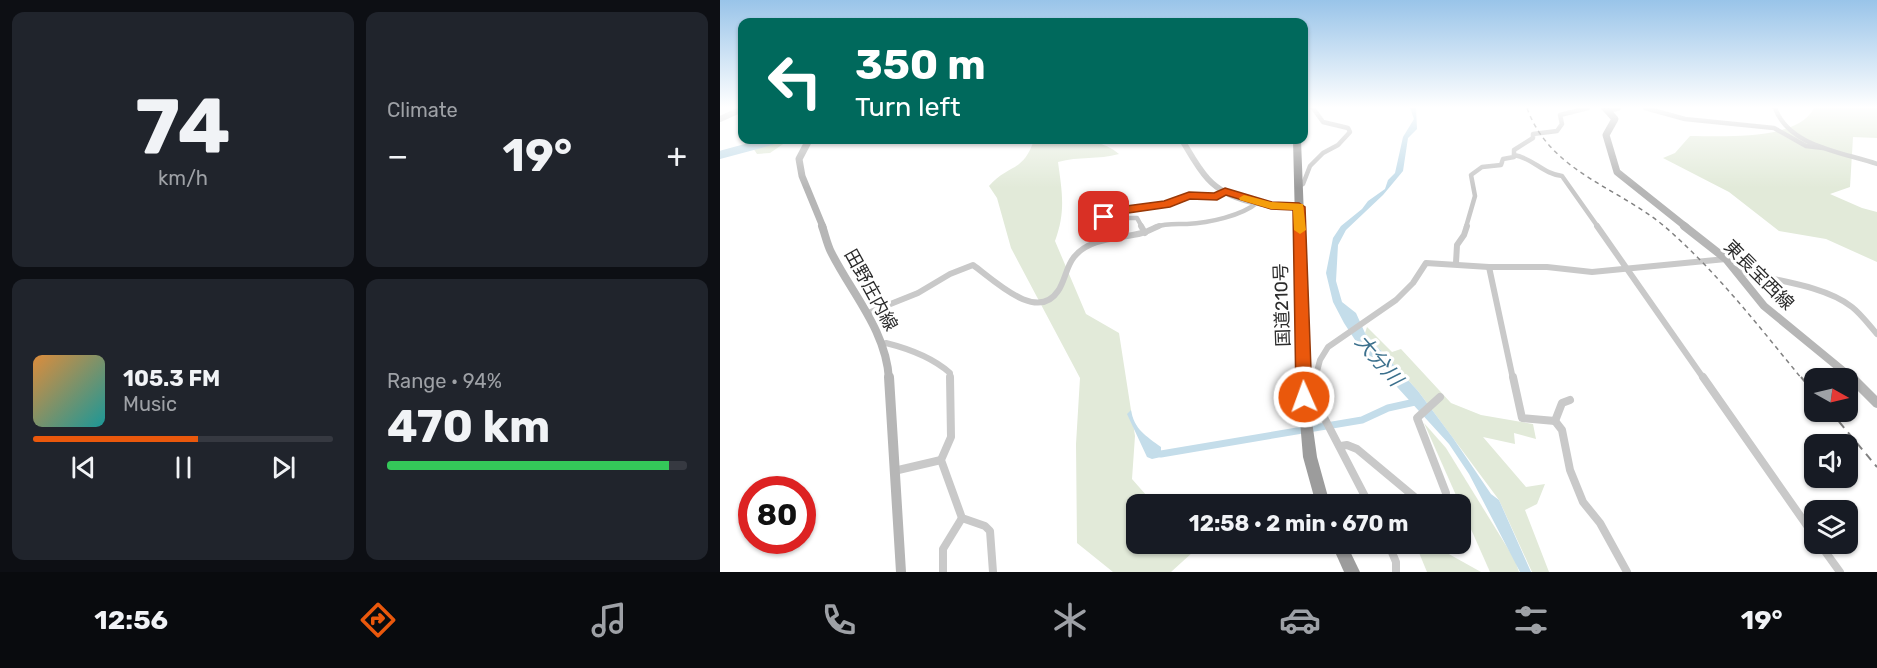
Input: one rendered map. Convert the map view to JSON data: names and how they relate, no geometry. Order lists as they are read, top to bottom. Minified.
{"streets":{"highway":["国道210号"],"main road":["東長宝西線","田野庄内線"]},"water":["大分川"],"north":"right","page":{"tile":[["74","km/h"],"Climate",["Range · 94%","470 km"]],"turn":["350 m","Turn left"],"heat":["−","19°","+"],"song":["105.3 FM","Music"],"limit":"80","trip":"12:58 · 2 min · 670 m","tabs":["12:56","19°"]}}
